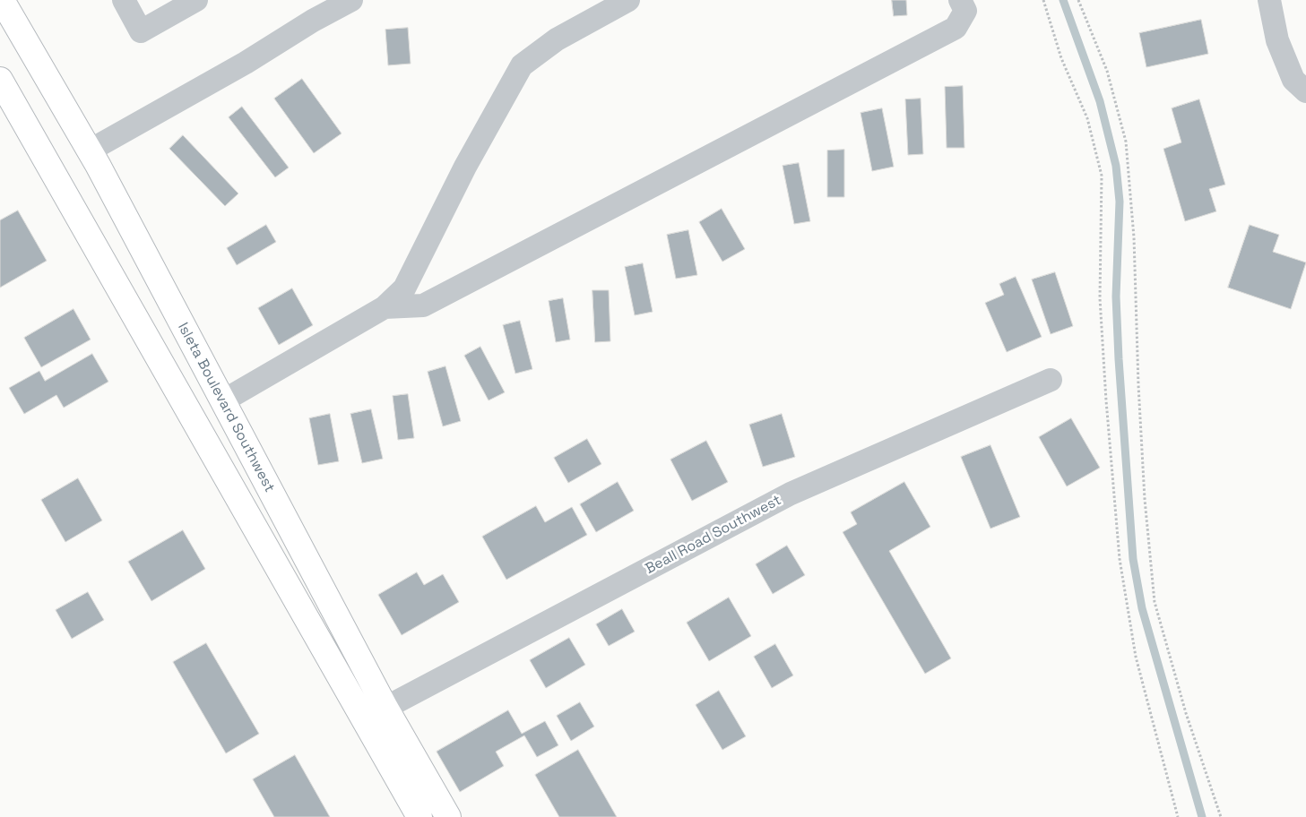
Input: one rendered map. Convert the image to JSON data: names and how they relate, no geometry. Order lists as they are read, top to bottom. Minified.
{"streets":{"main road":["Isleta Boulevard Southwest"],"street":["Beall Road Southwest"]},"crossings":[["Isleta Boulevard Southwest","Beall Road Southwest"]]}
